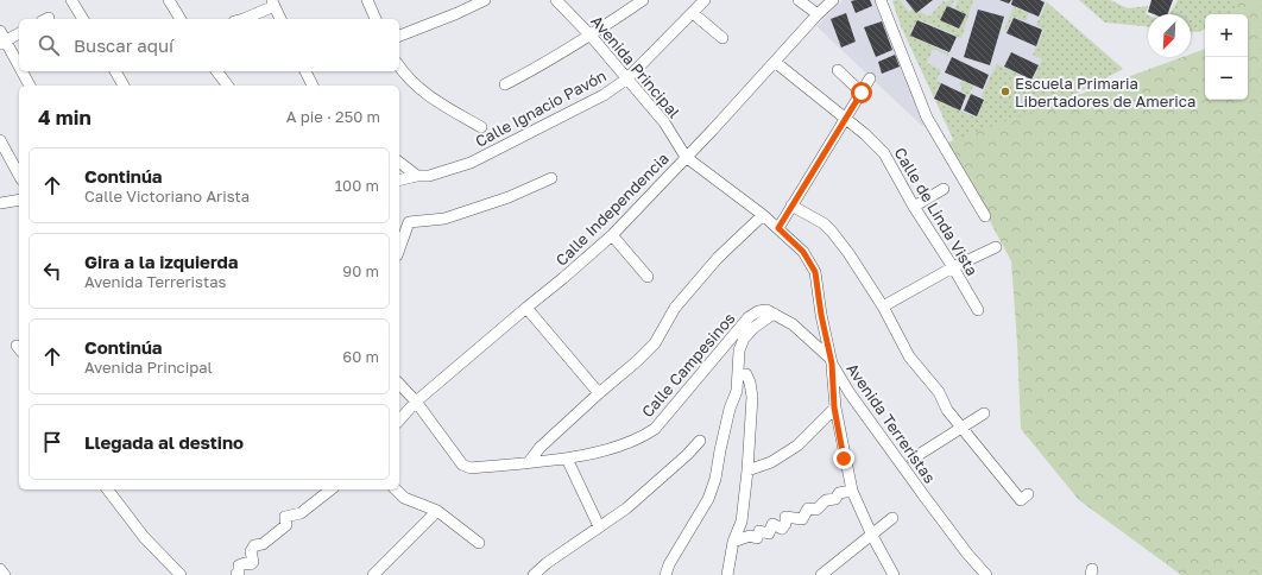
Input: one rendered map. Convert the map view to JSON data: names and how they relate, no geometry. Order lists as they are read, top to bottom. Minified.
{"streets":{"street":["Avenida Principal","Calle Ignacio Pavón","Calle Independencia","Calle de Linda Vista","Calle Campesinos","Avenida Terreristas"]},"crossings":[["Avenida Principal","Calle Ignacio Pavón"],["Avenida Principal","Calle Independencia"],["Avenida Principal","Avenida Terreristas"],["Calle Independencia","Calle de Linda Vista"],["Calle Independencia","Calle Campesinos"],["Calle Independencia","Avenida Terreristas"]],"places":["Escuela Primaria Libertadores de America"],"north":"bottom left","page":{"map_buttons":["+","−"],"search":"Buscar aquí","heading":["4 min","A pie · 250 m"],"list":[["Continúa","Calle Victoriano Arista","100 m"],["Gira a la izquierda","Avenida Terreristas","90 m"],["Continúa","Avenida Principal","60 m"],"Llegada al destino"]}}
